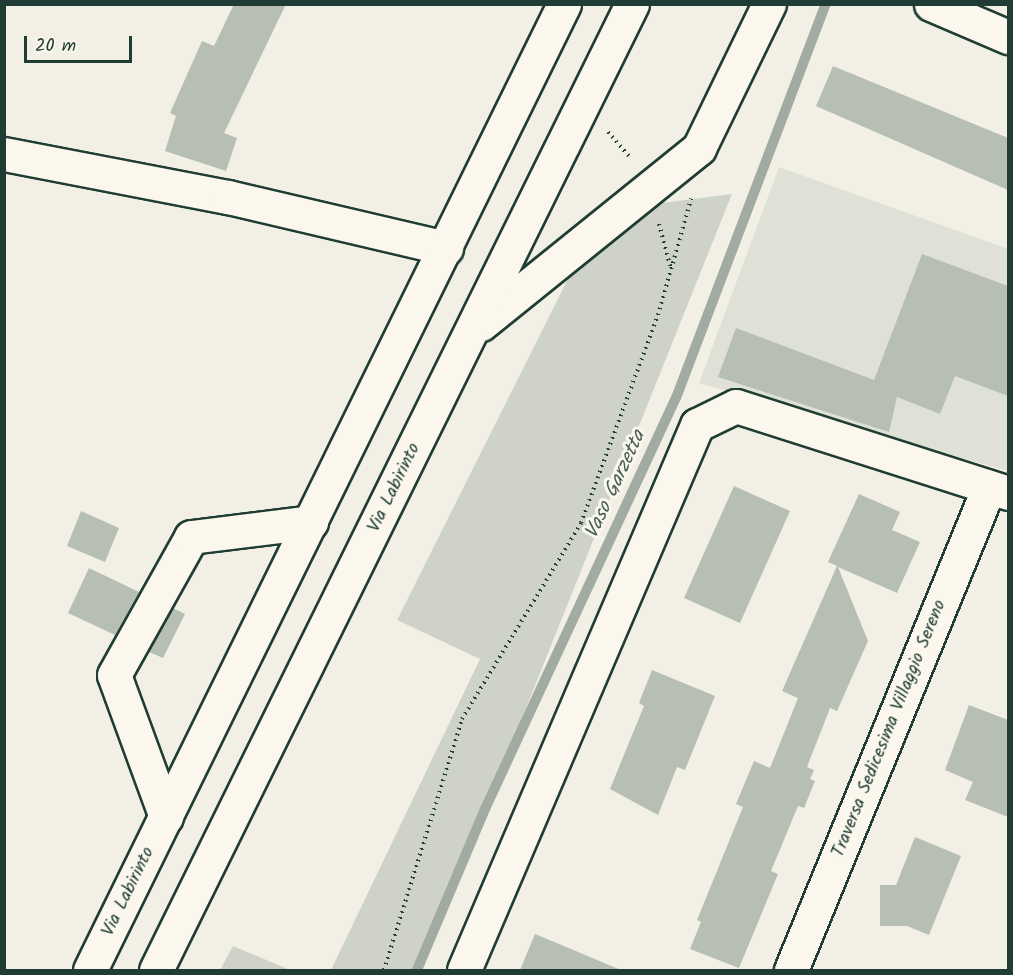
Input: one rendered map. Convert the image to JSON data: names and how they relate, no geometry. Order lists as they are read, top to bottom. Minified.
{"streets":{"street":["Via Labirinto","Traversa Sedicesima Villaggio Sereno"]},"water":["Vaso Garzetta"],"scale_bar":"20 m"}
